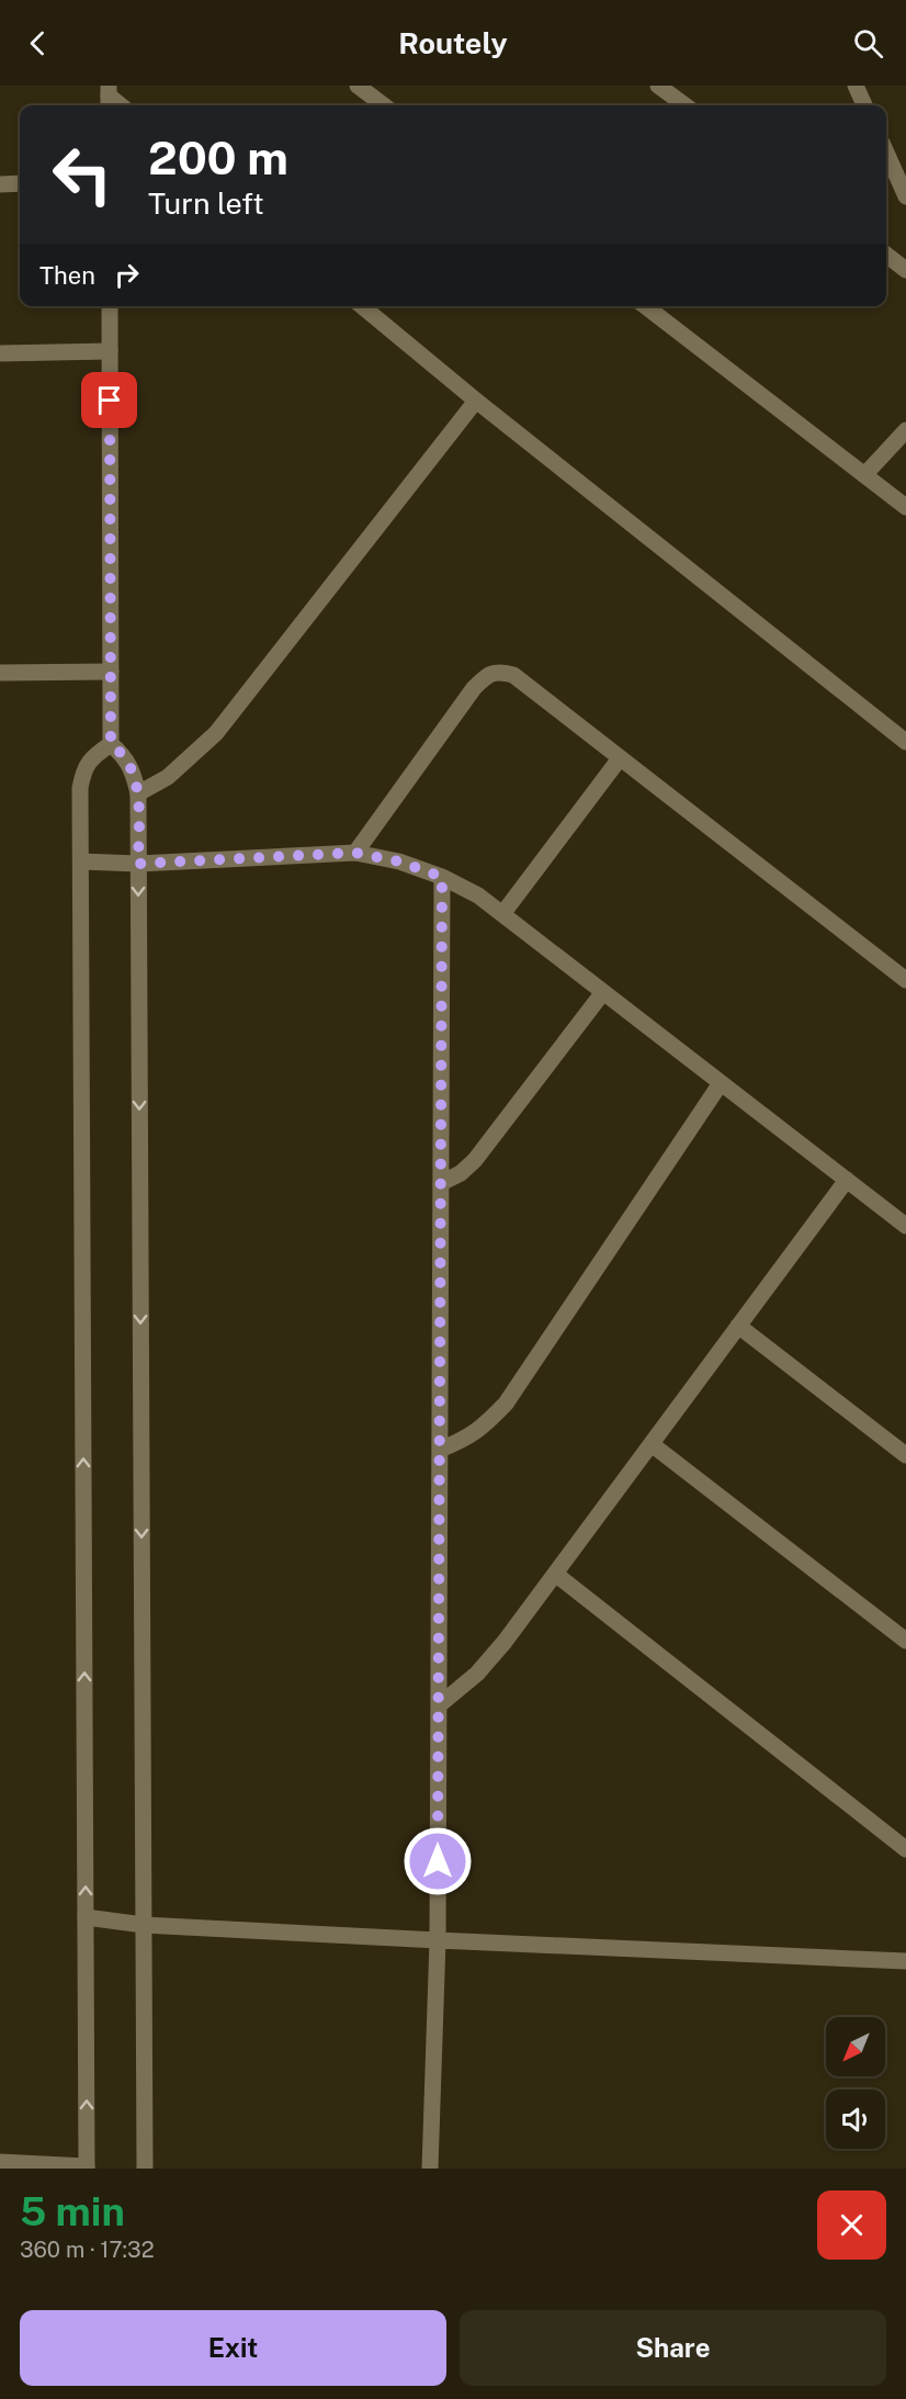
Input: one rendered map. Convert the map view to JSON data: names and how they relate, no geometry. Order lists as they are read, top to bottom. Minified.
{"north":"bottom left","page":{"header":"Routely","turn":["200 m","Turn left"],"then":"Then","heading":["5 min","360 m · 17:32"],"buttons":["Exit","Share"]}}
